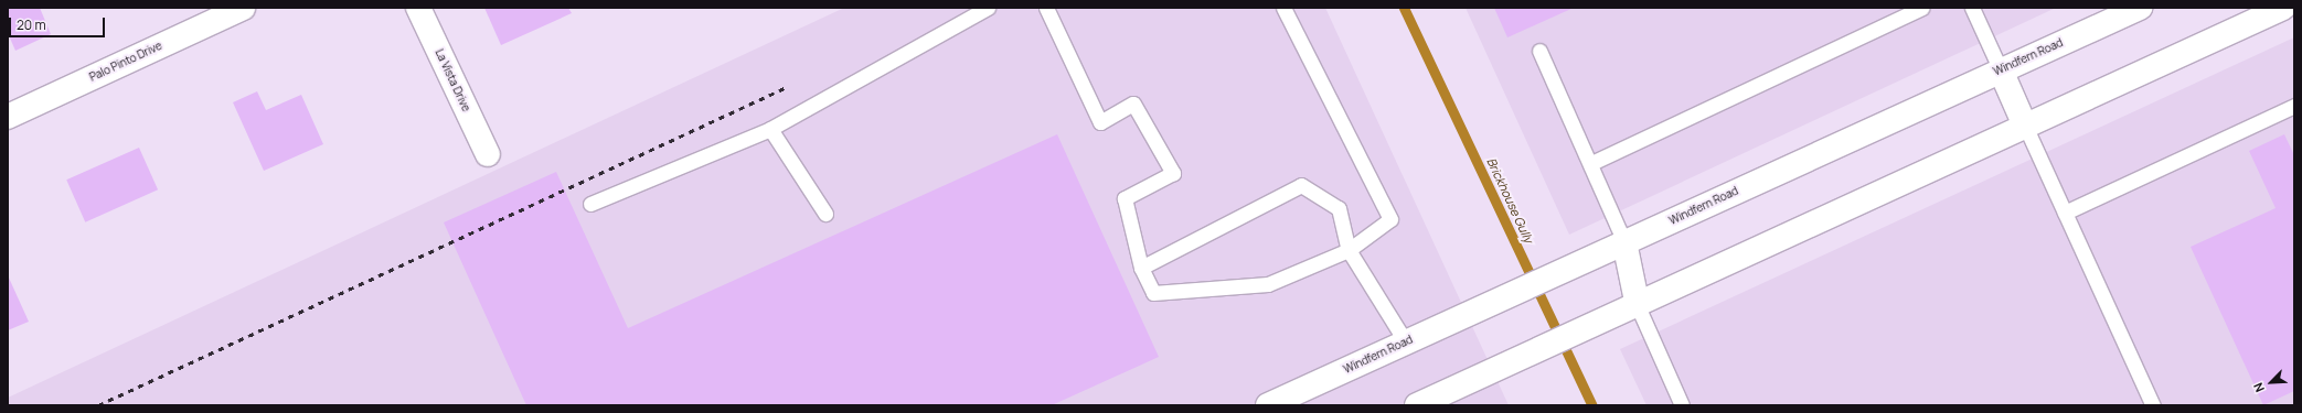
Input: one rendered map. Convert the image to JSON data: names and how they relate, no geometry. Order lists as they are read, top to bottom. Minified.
{"streets":{"street":["Windfern Road","Palo Pinto Drive","La Vista Drive"]},"water":["Brickhouse Gully"],"scale_bar":"20 m","north":"bottom left"}
